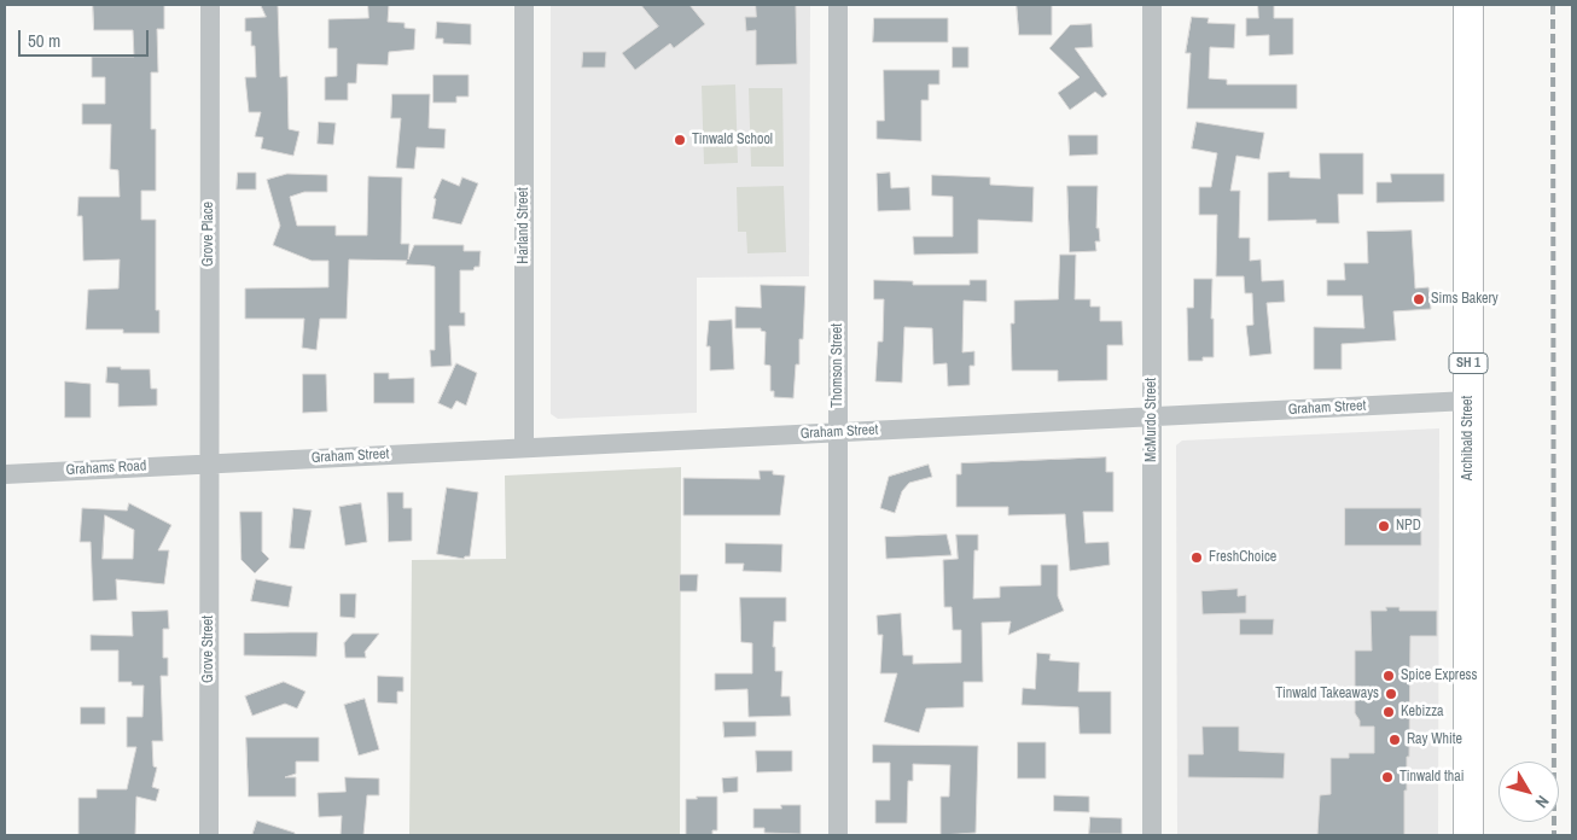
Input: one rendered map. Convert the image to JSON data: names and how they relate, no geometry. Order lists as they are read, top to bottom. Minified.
{"streets":{"highway":["SH 1","Archibald Street"],"street":["Harland Street","Grove Place","Thomson Street","Graham Street","McMurdo Street","Grahams Road","Grove Street"]},"crossings":[["Harland Street","Graham Street"],["Grove Place","Graham Street"],["Grove Place","Grahams Road"],["Grove Place","Grove Street"],["Thomson Street","Graham Street"],["Graham Street","McMurdo Street"],["Graham Street","Archibald Street"],["Graham Street","Grahams Road"],["Graham Street","Grove Street"],["Grahams Road","Grove Street"]],"places":["Tinwald School","Sims Bakery","NPD","FreshChoice","Spice Express","Tinwald Takeaways","Kebizza","Ray White","Tinwald thai"],"scale_bar":"50 m","north":"bottom right"}
